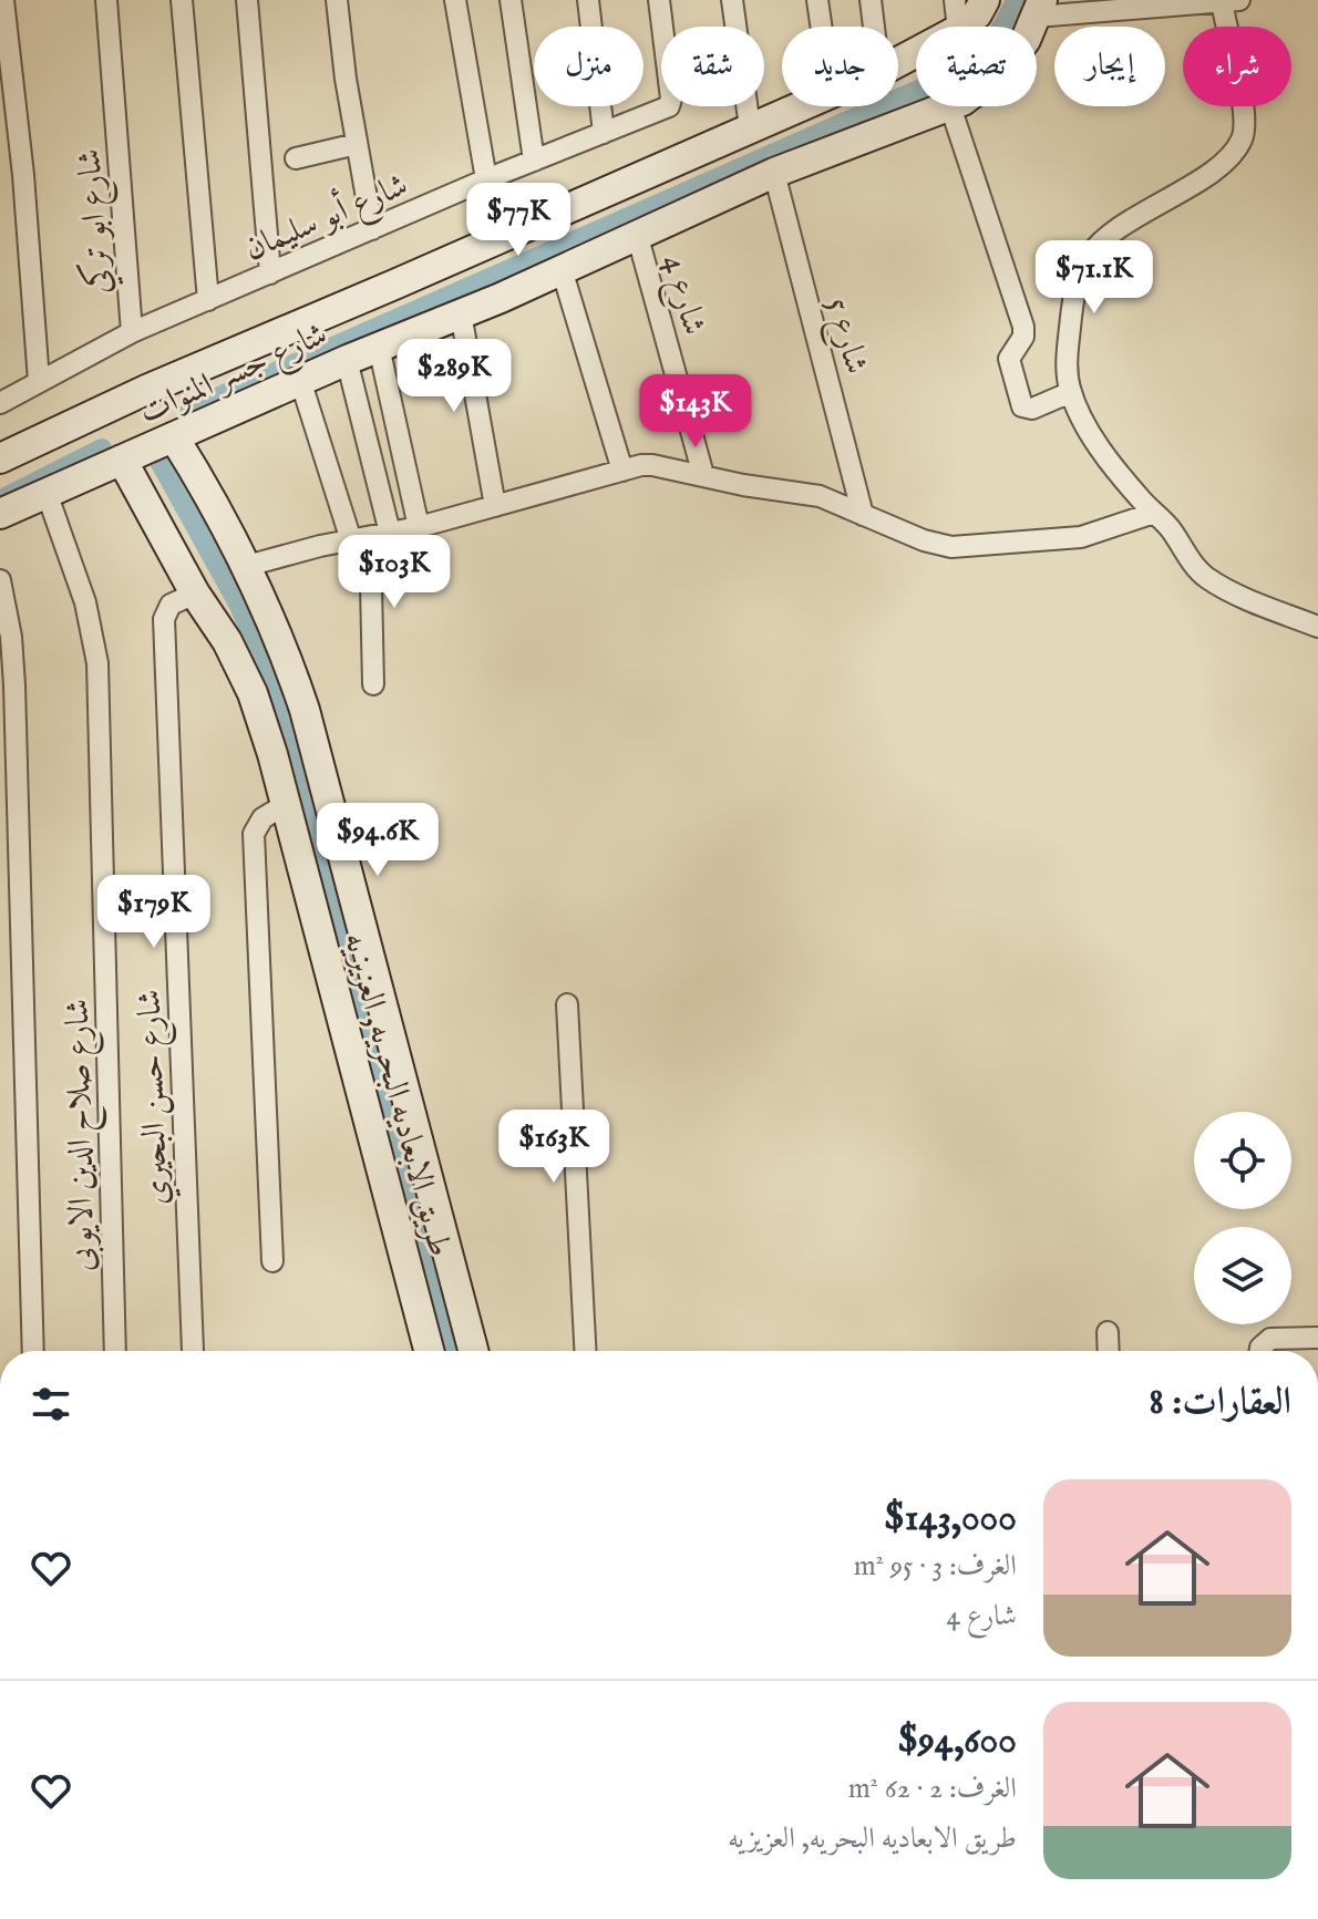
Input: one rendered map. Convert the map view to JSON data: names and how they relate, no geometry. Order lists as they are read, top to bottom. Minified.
{"streets":{"street":["شارع أبو سليمان","شارع ابو تركي","شارع 4","شارع 5","شارع جسر المنوات","طريق الابعاديه البحريه, العزيزيه","شارع حسن البحيري","شارع صلاح الدين الايوبى"]},"crossings":[["شارع أبو سليمان","شارع ابو تركي"],["شارع 4","شارع جسر المنوات"],["شارع 5","شارع جسر المنوات"],["شارع جسر المنوات","طريق الابعاديه البحريه, العزيزيه"],["شارع جسر المنوات","شارع صلاح الدين الايوبى"],["طريق الابعاديه البحريه, العزيزيه","شارع حسن البحيري"]],"page":{"chip":["شراء","إيجار","تصفية","جديد","شقة","منزل"],"price":["$77K","$71.1K","$289K","$143K","$103K","$94.6K","$179K","$163K"],"heading":"العقارات: 8","list":[{"name":"$143,000","note":"الغرف: 3 · 95 m² · شارع 4"},{"name":"$94,600","note":"الغرف: 2 · 62 m² · طريق الابعاديه البحريه, العزيزيه"}]}}
